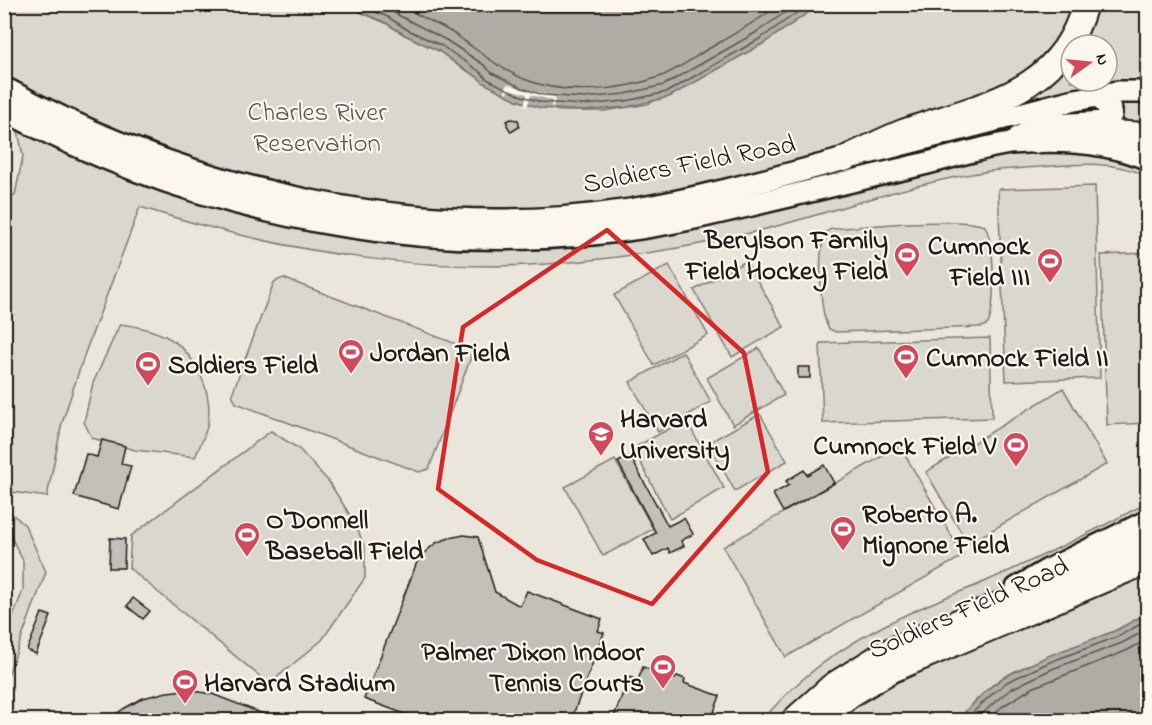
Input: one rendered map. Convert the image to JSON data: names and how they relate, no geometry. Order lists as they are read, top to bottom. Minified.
{"streets":{"highway":["Soldiers Field Road"]},"parks":["Charles River Reservation"],"places":{"sports":["Berylson Family Field Hockey Field","Cumnock Field III","Jordan Field","Cumnock Field II","Soldiers Field","Cumnock Field V","Roberto A. Mignone Field","O'Donnell Baseball Field","Palmer Dixon Indoor Tennis Courts","Harvard Stadium"],"school or university":["Harvard University"]},"north":"right"}
